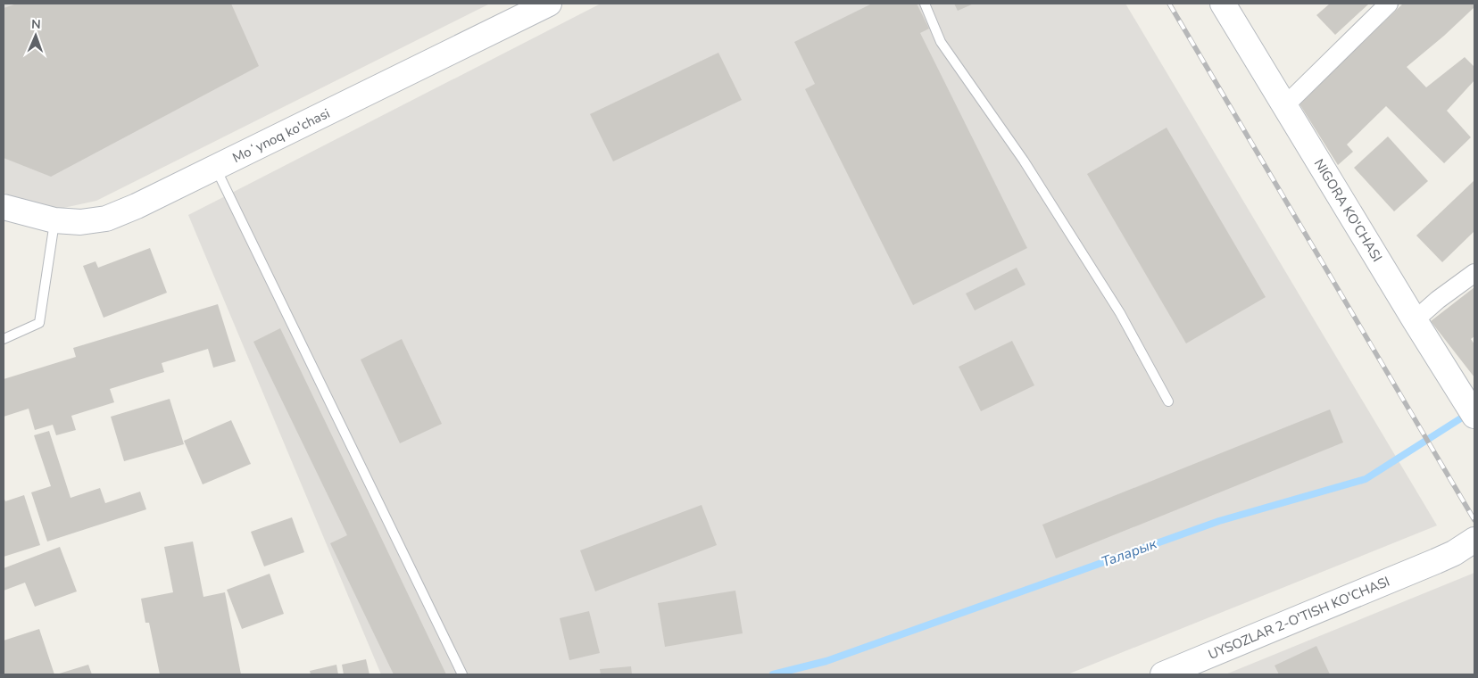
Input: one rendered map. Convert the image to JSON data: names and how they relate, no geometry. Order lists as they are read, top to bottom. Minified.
{"streets":{"street":["Moʻynoq ko'chasi","NIGORA KO'CHASI","UYSOZLAR 2-O'TISH KO'CHASI"]},"water":["Таларык"],"north":"top"}
